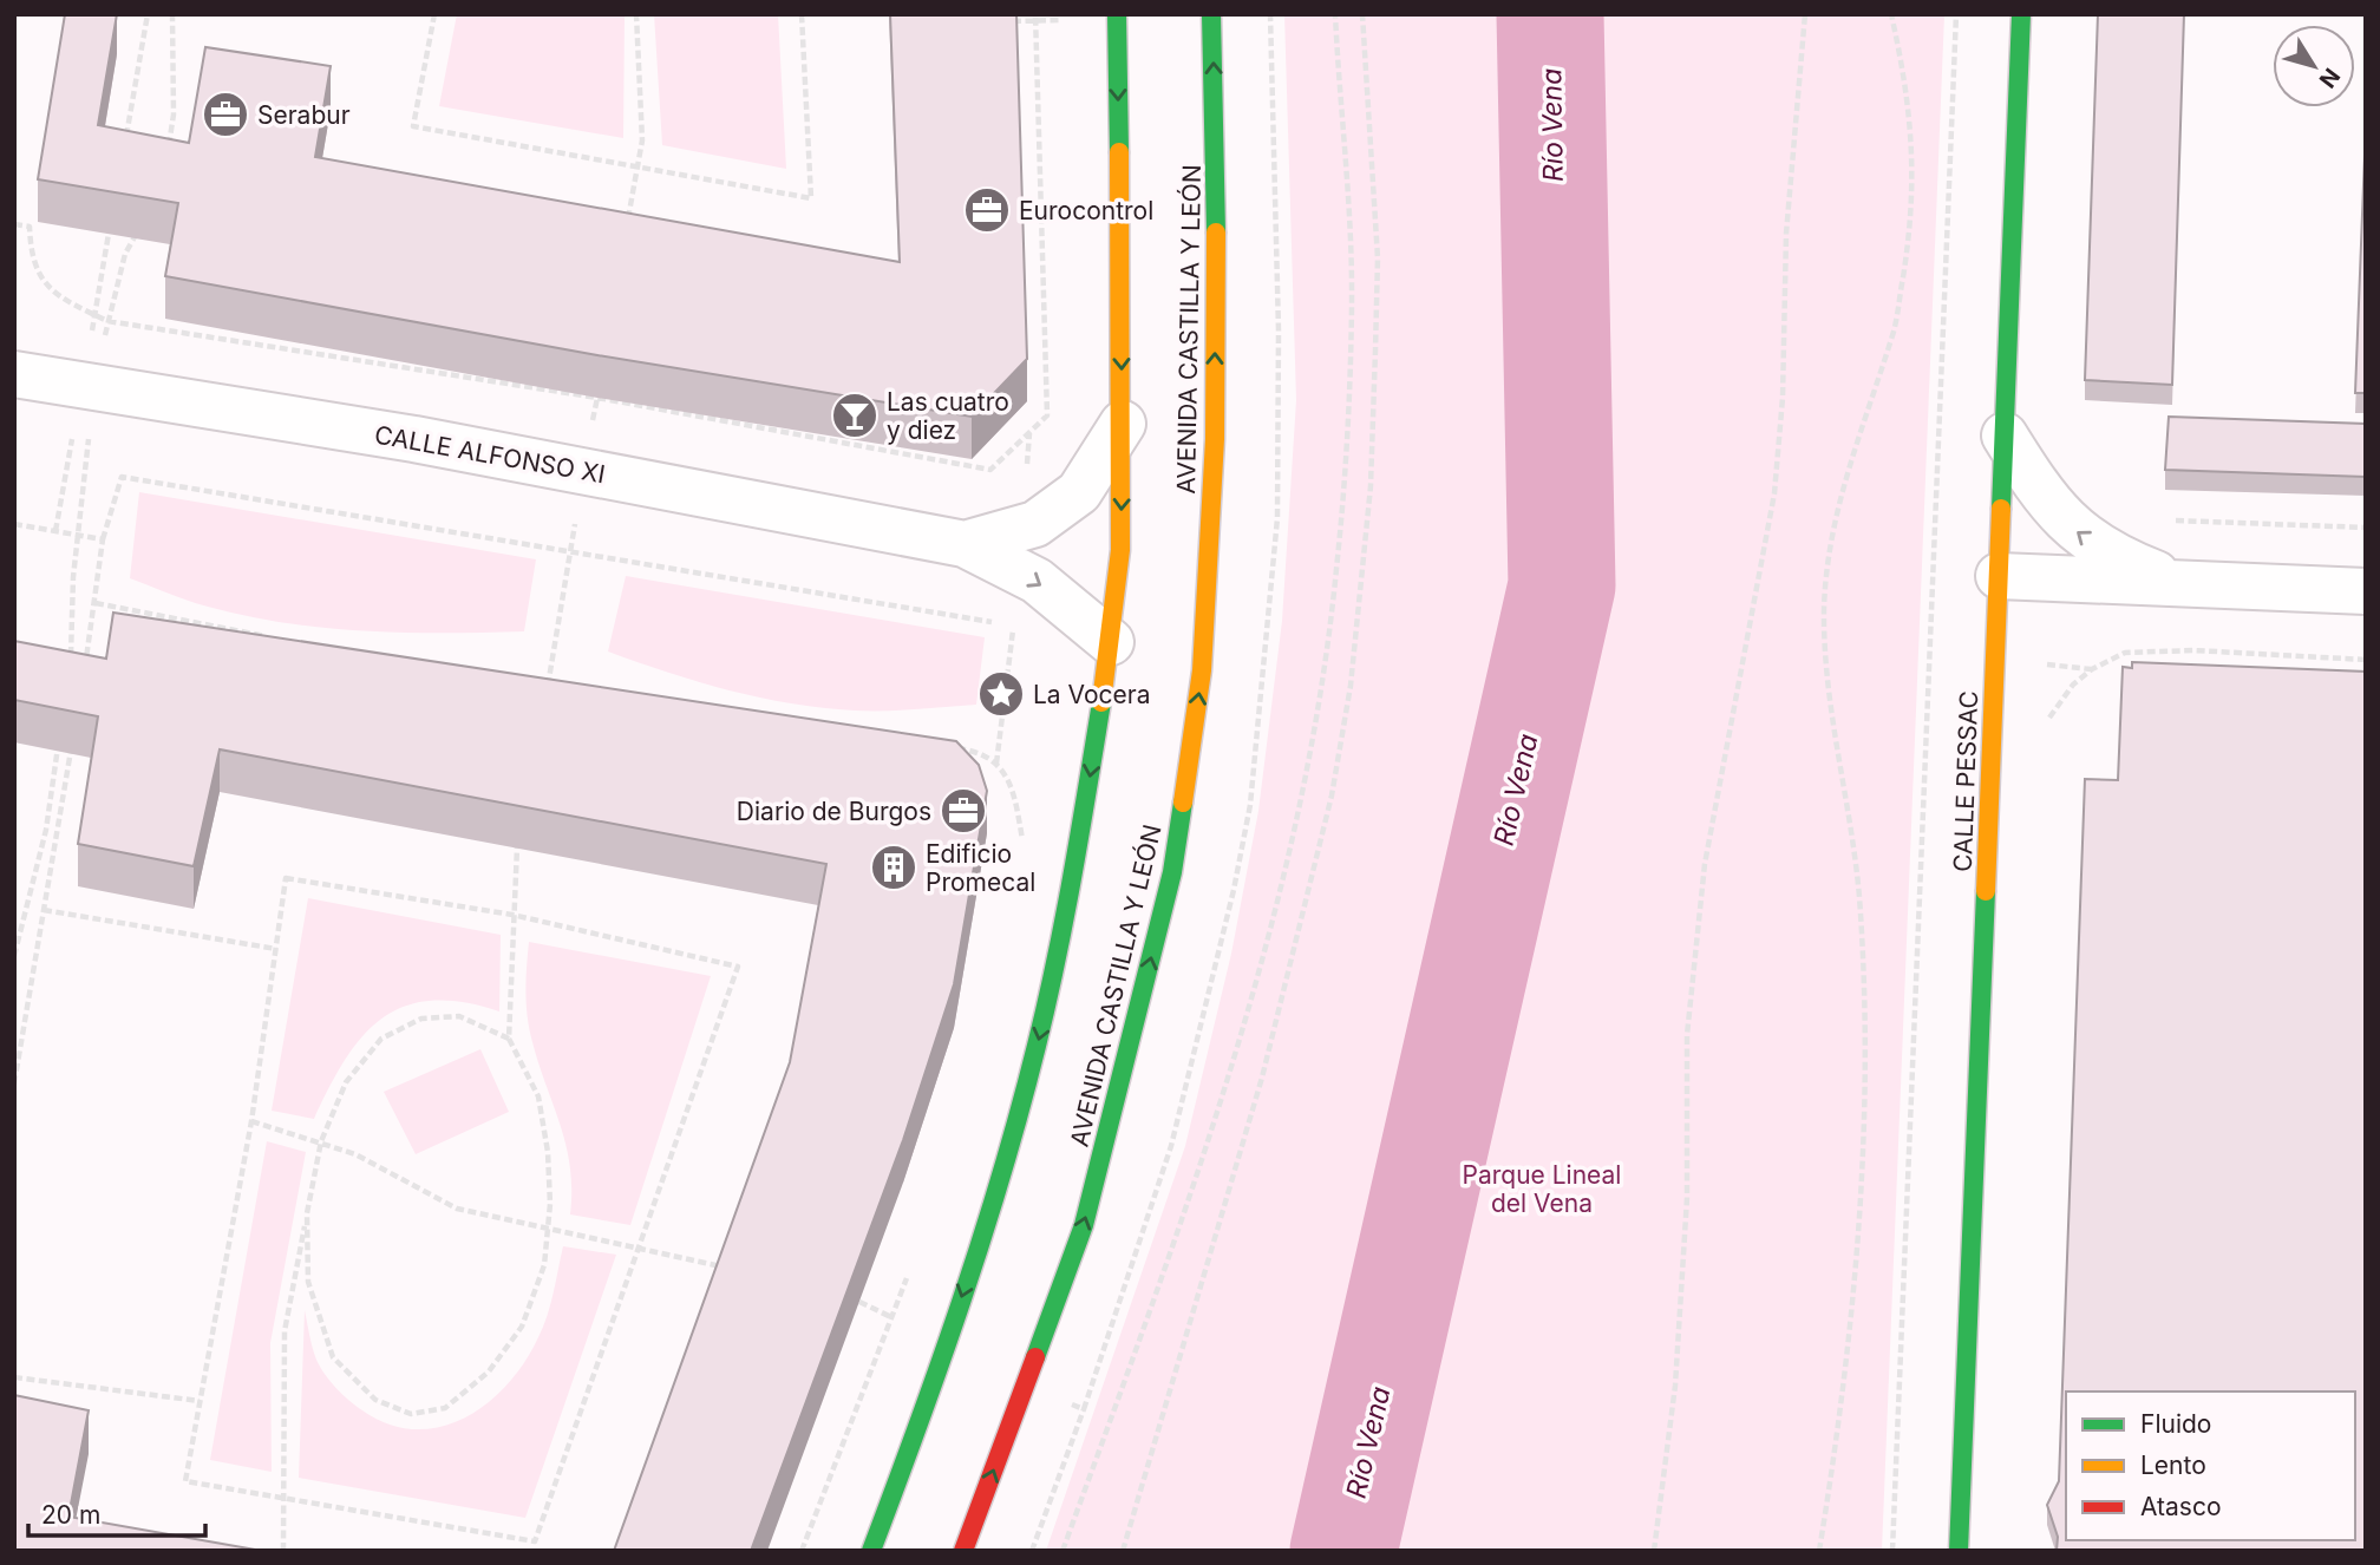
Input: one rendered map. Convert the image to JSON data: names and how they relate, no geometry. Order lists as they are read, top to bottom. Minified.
{"streets":{"main road":["AVENIDA CASTILLA Y LEÓN","CALLE PESSAC"],"street":["CALLE ALFONSO XI"]},"water":["Río Vena"],"parks":["Parque Lineal del Vena"],"places":{"office":["Serabur","Eurocontrol","Diario de Burgos"],"bar":["Las cuatro y diez"],"place":["La Vocera"],"building":["Edificio Promecal"]},"legend":["Fluido","Lento","Atasco"],"scale_bar":"20 m","north":"bottom right"}
